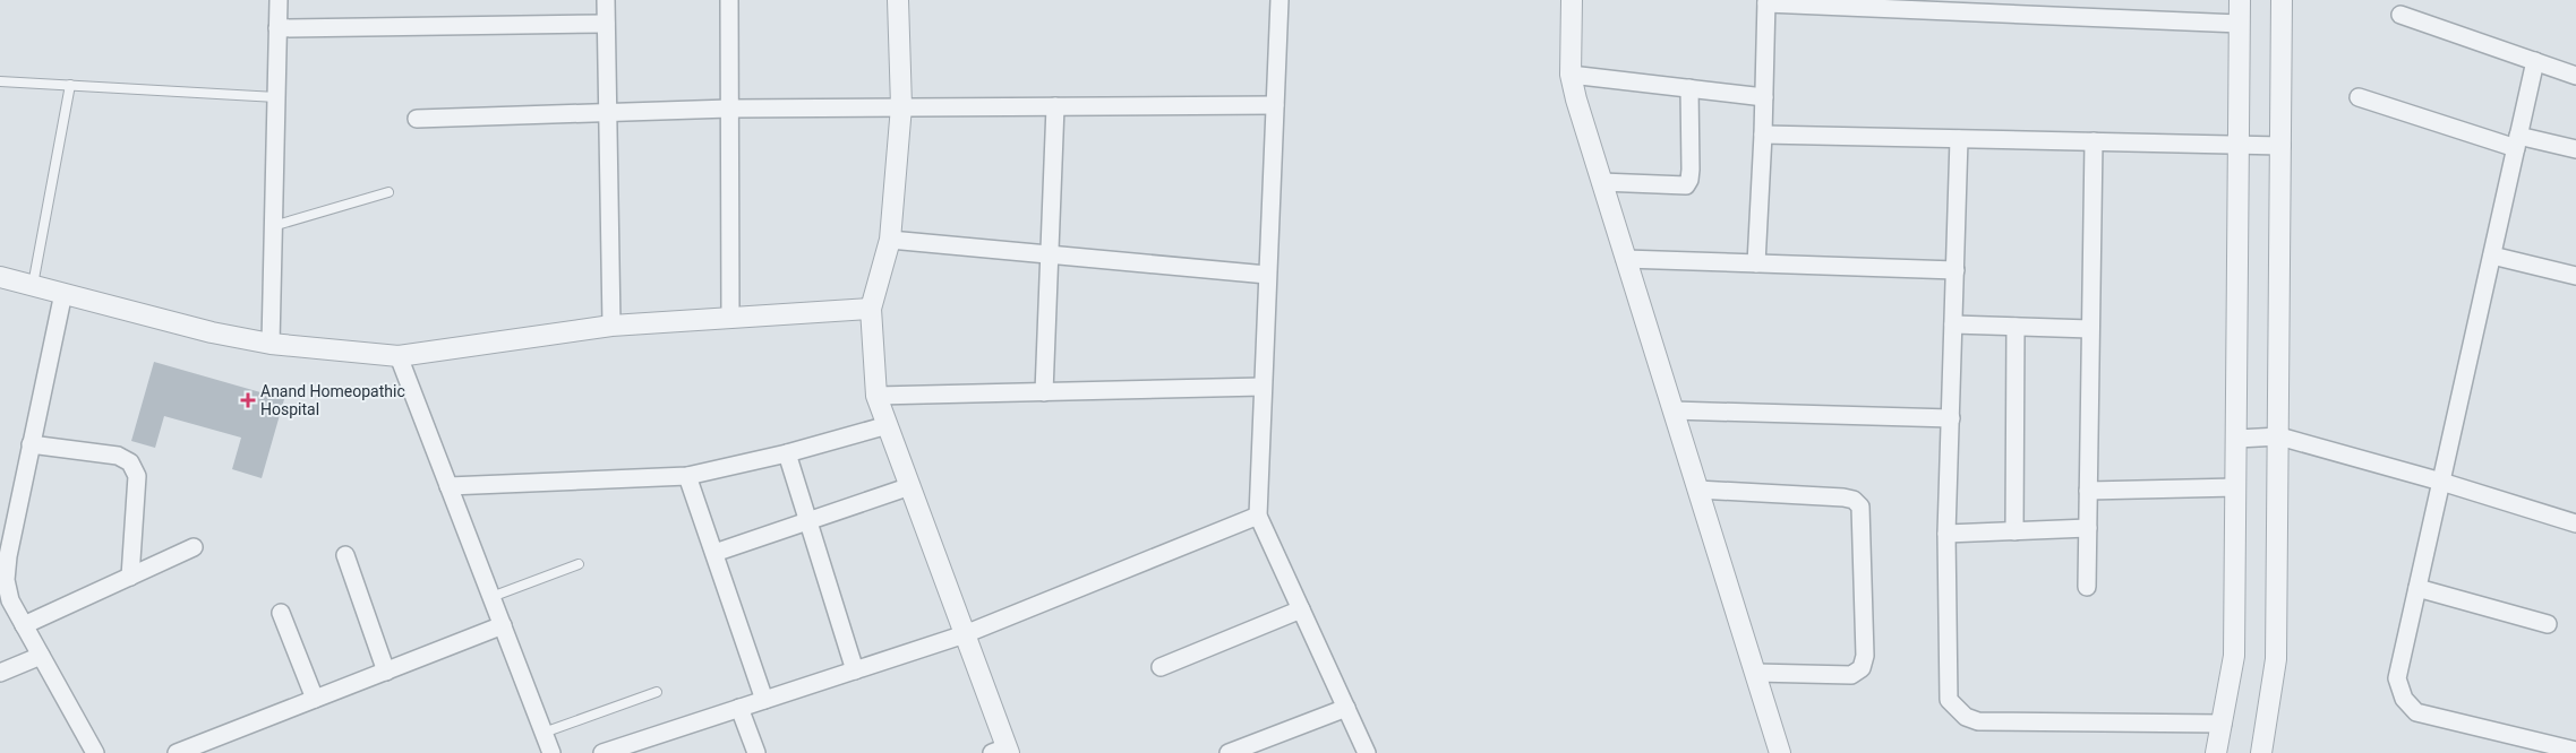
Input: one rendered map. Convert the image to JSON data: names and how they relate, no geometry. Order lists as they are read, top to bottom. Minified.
{"places":{"health":["Anand Homeopathic Hospital"]}}
